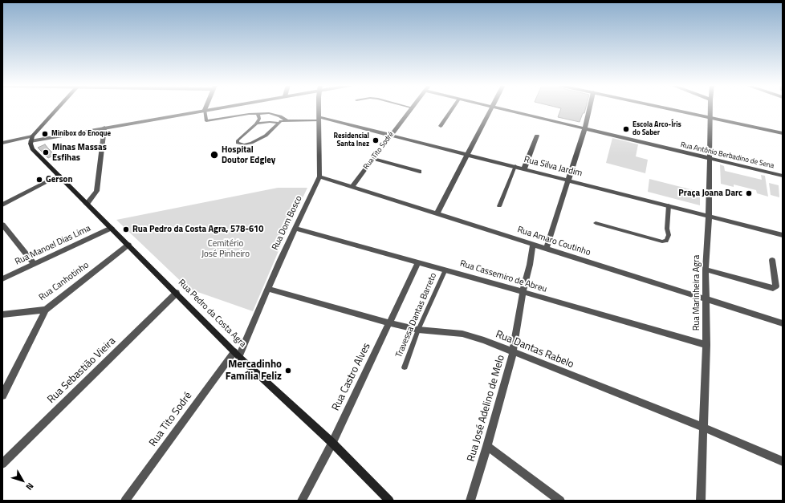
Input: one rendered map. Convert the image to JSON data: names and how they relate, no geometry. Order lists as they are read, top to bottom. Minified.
{"streets":{"main road":["Rua Pedro da Costa Agra"],"street":["Rua Tito Sodré","Rua Antônio Berbadino de Sena","Rua Silva Jardim","Rua Dom Bosco","Rua Amaro Coutinho","Rua Manoel Dias Lima","Rua Cassemiro de Abreu","Rua Canhotinho","Rua Marinheira Agra","Rua Dantas Rabelo","Rua Sebastião Vieira","Rua Castro Alves","Rua José Adelino de Melo"],"lane":["Travessa Dantas Barreto"]},"crossings":[["Rua Tito Sodré","Rua Silva Jardim"],["Rua Tito Sodré","Rua Dom Bosco"],["Rua Tito Sodré","Rua Amaro Coutinho"],["Rua Tito Sodré","Rua Pedro da Costa Agra"],["Rua Antônio Berbadino de Sena","Rua Marinheira Agra"],["Rua Silva Jardim","Rua Dom Bosco"],["Rua Silva Jardim","Rua Marinheira Agra"],["Rua Dom Bosco","Rua Amaro Coutinho"],["Rua Dom Bosco","Rua Cassemiro de Abreu"],["Rua Dom Bosco","Rua Pedro da Costa Agra"],["Rua Dom Bosco","Rua Dantas Rabelo"],["Rua Amaro Coutinho","Rua Marinheira Agra"],["Rua Amaro Coutinho","Rua José Adelino de Melo"],["Rua Manoel Dias Lima","Rua Pedro da Costa Agra"],["Rua Cassemiro de Abreu","Rua Marinheira Agra"],["Rua Cassemiro de Abreu","Travessa Dantas Barreto"],["Rua Cassemiro de Abreu","Rua Castro Alves"],["Rua Cassemiro de Abreu","Rua José Adelino de Melo"],["Rua Canhotinho","Rua Pedro da Costa Agra"],["Rua Marinheira Agra","Rua Dantas Rabelo"],["Rua Pedro da Costa Agra","Rua Sebastião Vieira"],["Rua Pedro da Costa Agra","Rua Castro Alves"],["Travessa Dantas Barreto","Rua Dantas Rabelo"],["Rua Dantas Rabelo","Rua Castro Alves"],["Rua Dantas Rabelo","Rua José Adelino de Melo"]],"parks":["Cemitério José Pinheiro"],"places":["Escola Arco-Íris do Saber","Minibox do Enoque","Residencial Santa Inez","Minas Massas Esfihas","Hospital Doutor Edgley","Gerson","Praça Joana Darc","Rua Pedro da Costa Agra, 578-610","Mercadinho Família Feliz"],"north":"bottom right"}
